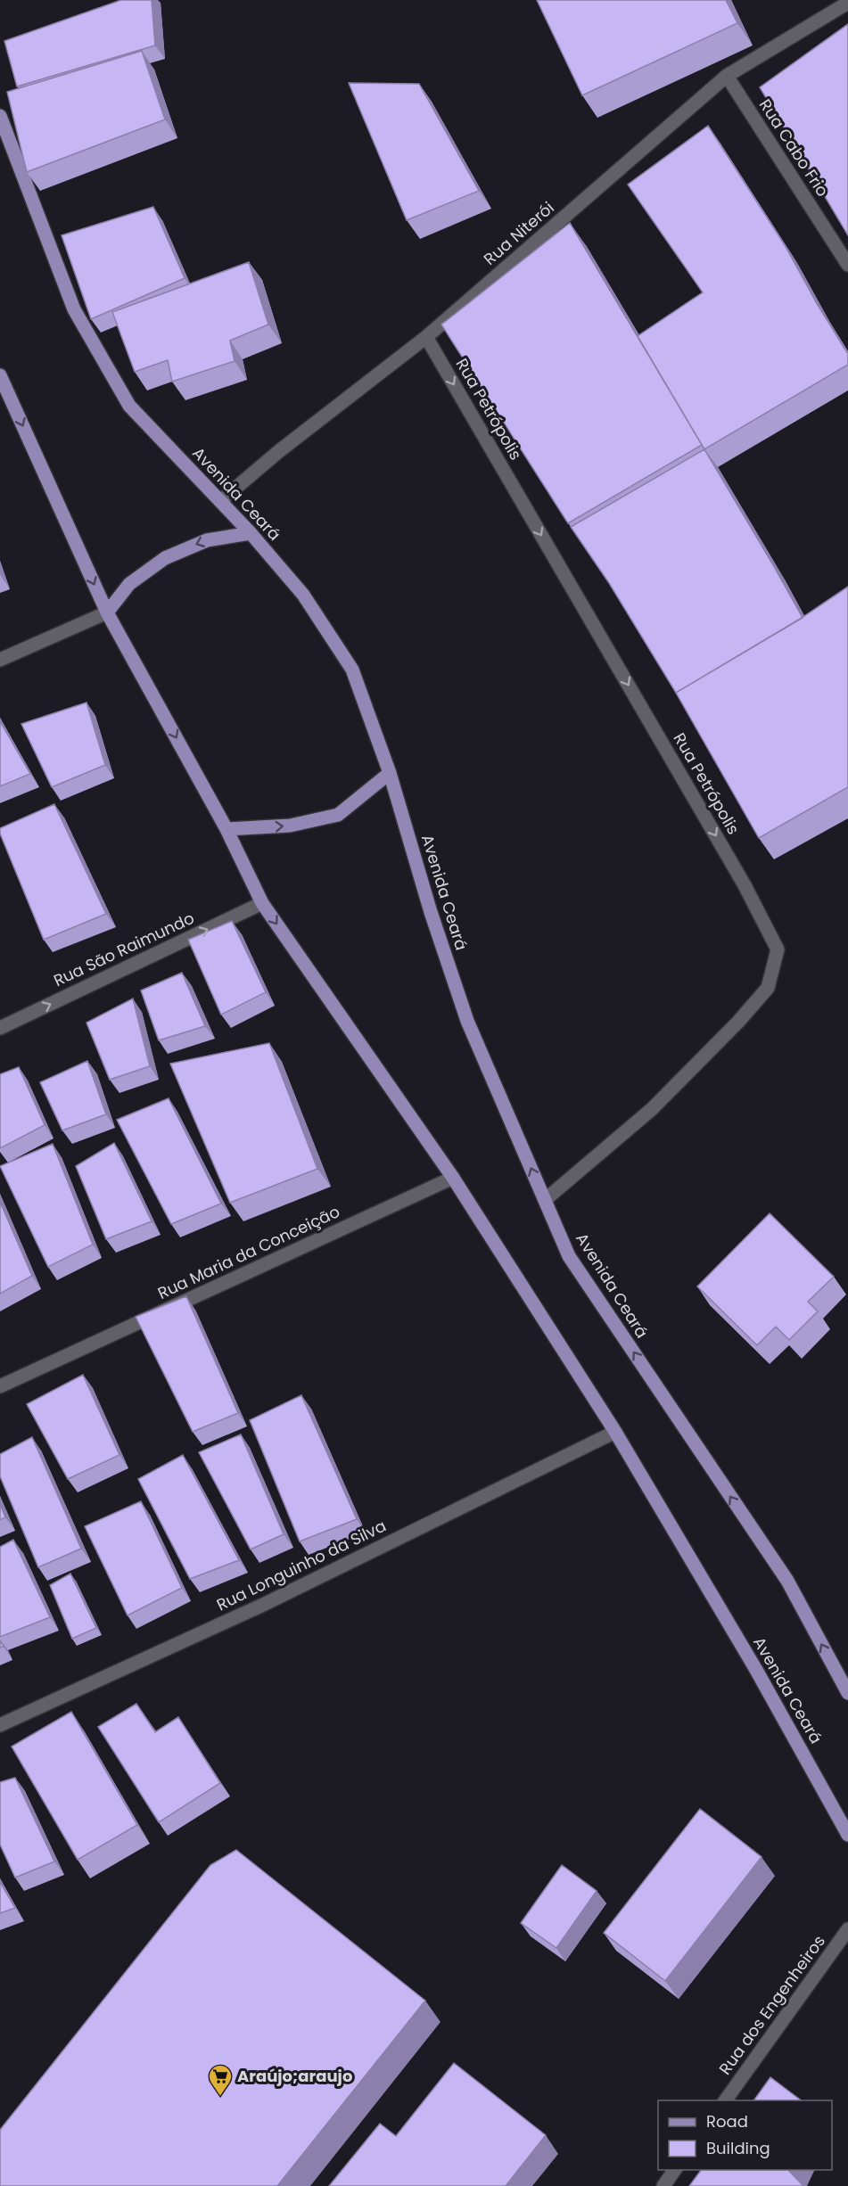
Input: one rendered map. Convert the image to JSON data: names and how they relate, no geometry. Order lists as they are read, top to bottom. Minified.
{"streets":{"main road":["Avenida Ceará"],"street":["Rua Cabo Frio","Rua Niterói","Rua Petrópolis","Rua São Raimundo","Rua Maria da Conceição","Rua Longuinho da Silva","Rua dos Engenheiros"]},"crossings":[["Rua Cabo Frio","Rua Niterói"],["Rua Niterói","Rua Petrópolis"],["Rua Niterói","Avenida Ceará"],["Rua Petrópolis","Avenida Ceará"],["Avenida Ceará","Rua São Raimundo"],["Avenida Ceará","Rua Maria da Conceição"],["Avenida Ceará","Rua Longuinho da Silva"]],"one_way":["Rua Petrópolis","Rua São Raimundo"],"places":{"supermarket":["Araújo;araujo"]},"legend":["Road","Building"]}
